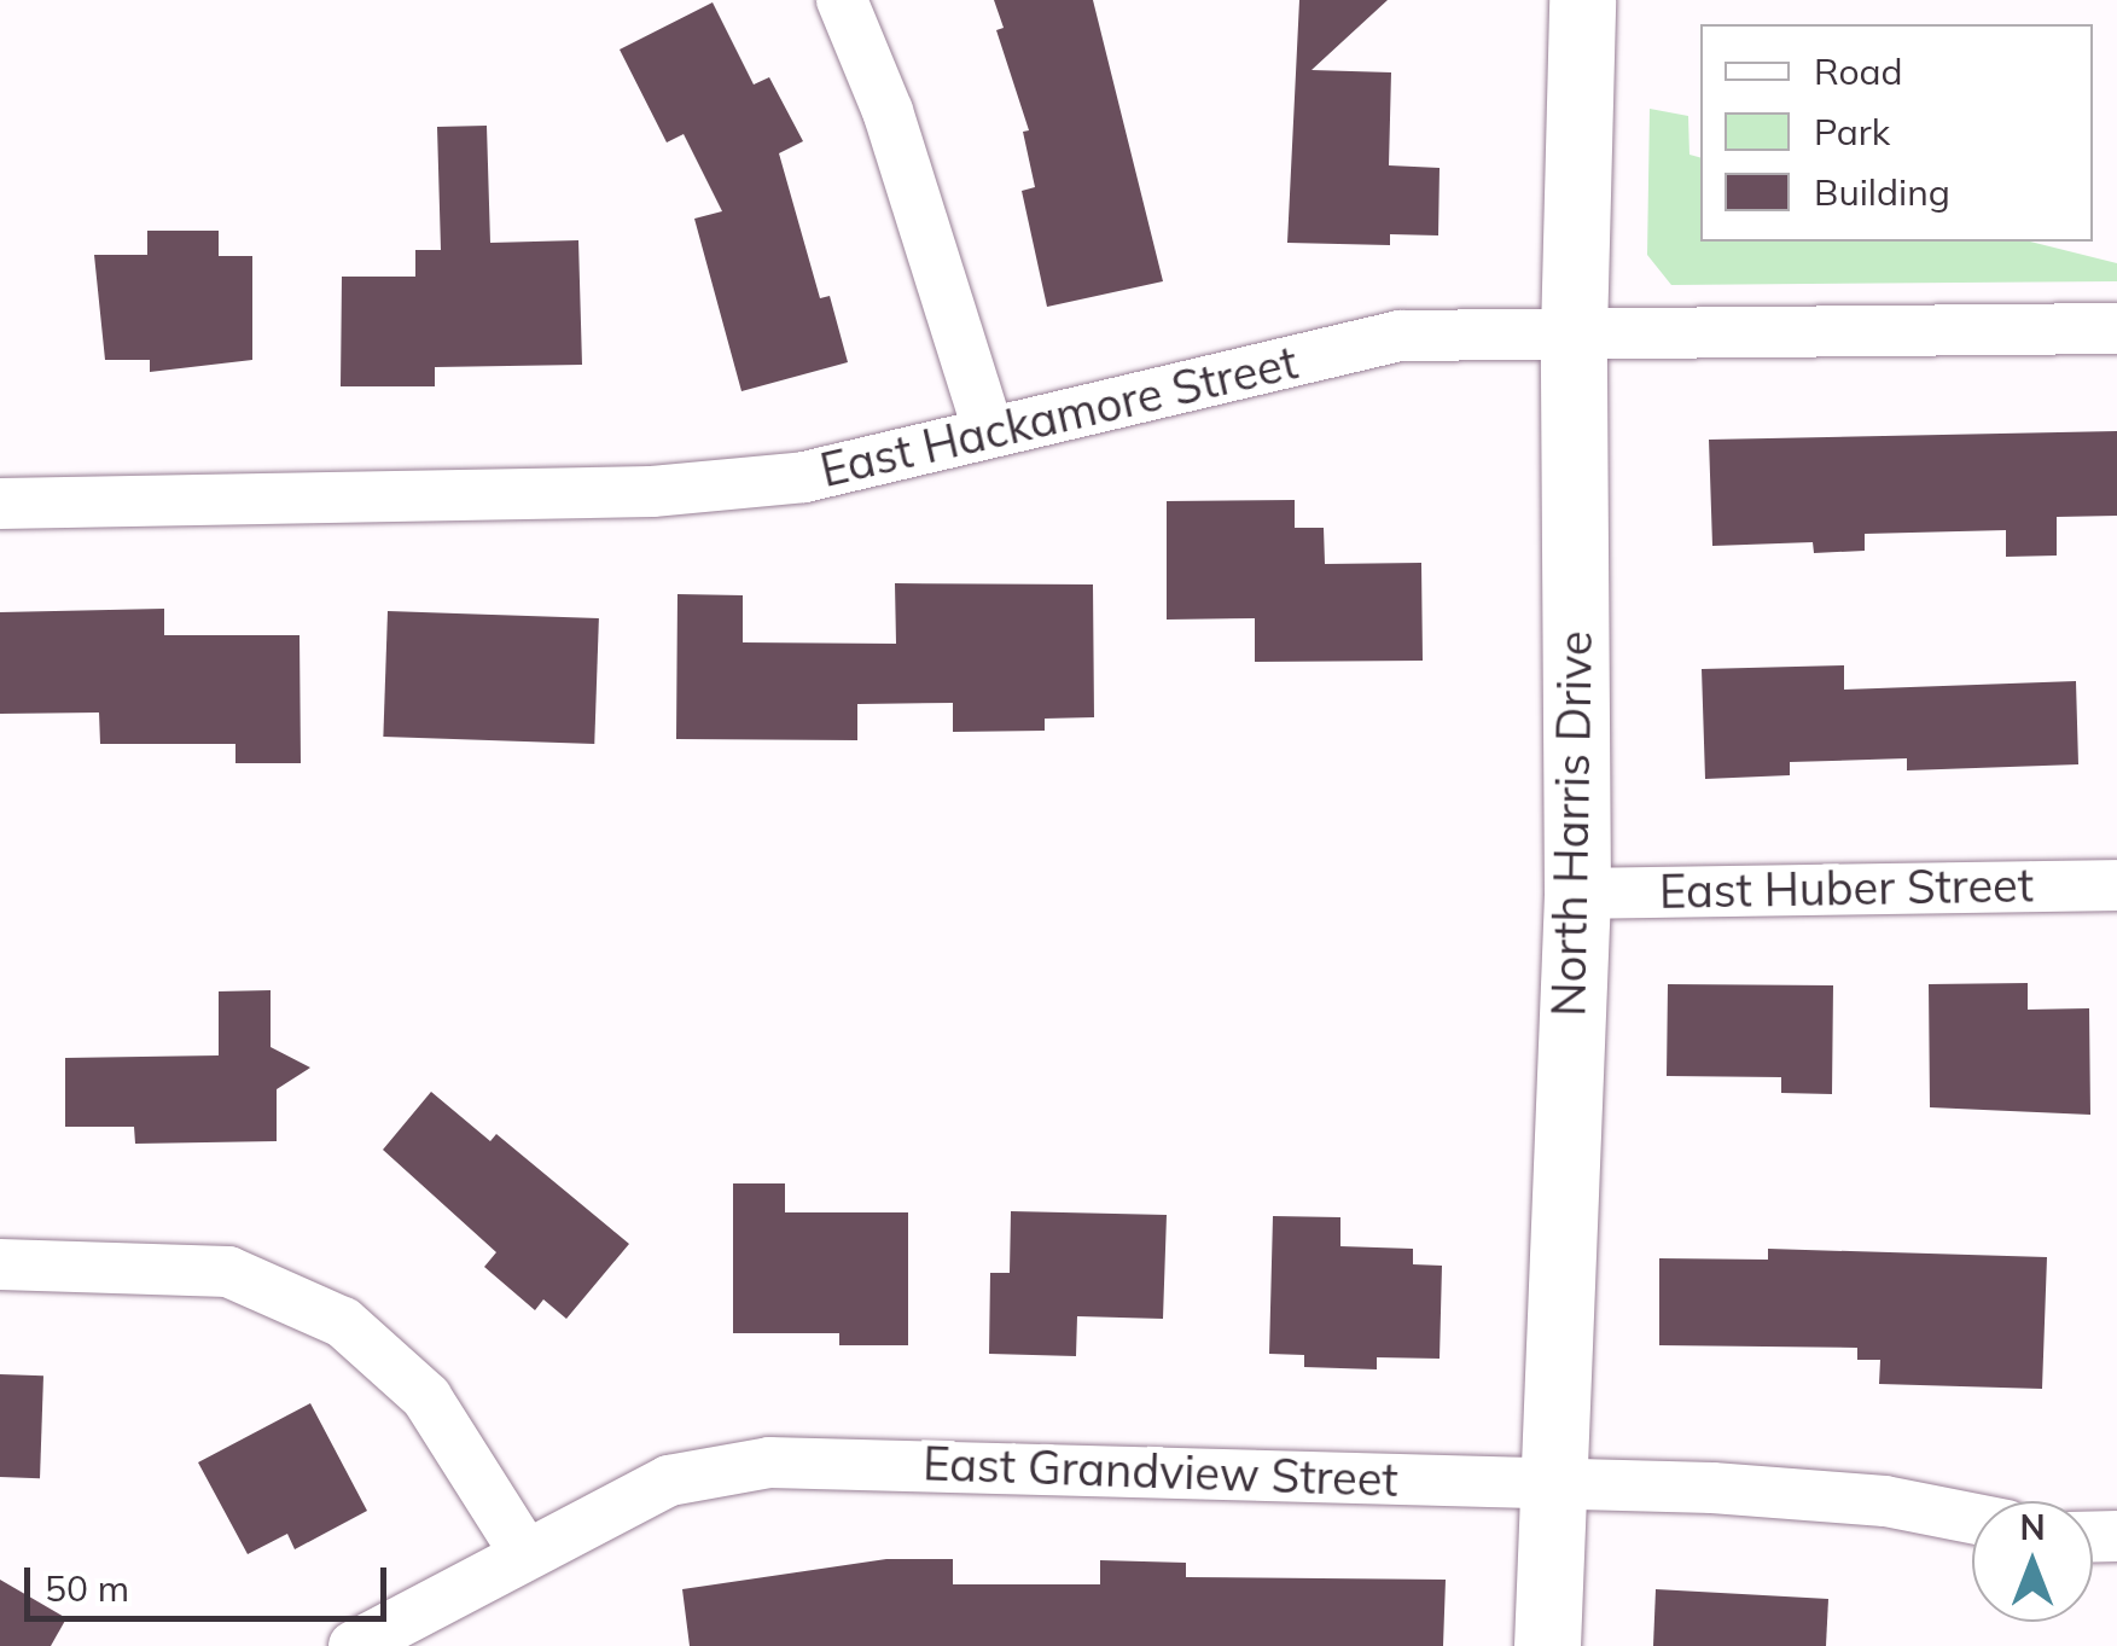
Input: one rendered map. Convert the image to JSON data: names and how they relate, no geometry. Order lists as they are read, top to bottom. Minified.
{"streets":{"street":["East Hackamore Street","North Harris Drive","East Huber Street","East Grandview Street"]},"crossings":[["East Hackamore Street","North Harris Drive"],["North Harris Drive","East Huber Street"],["North Harris Drive","East Grandview Street"]],"legend":["Road","Park","Building"],"scale_bar":"50 m","north":"top"}
